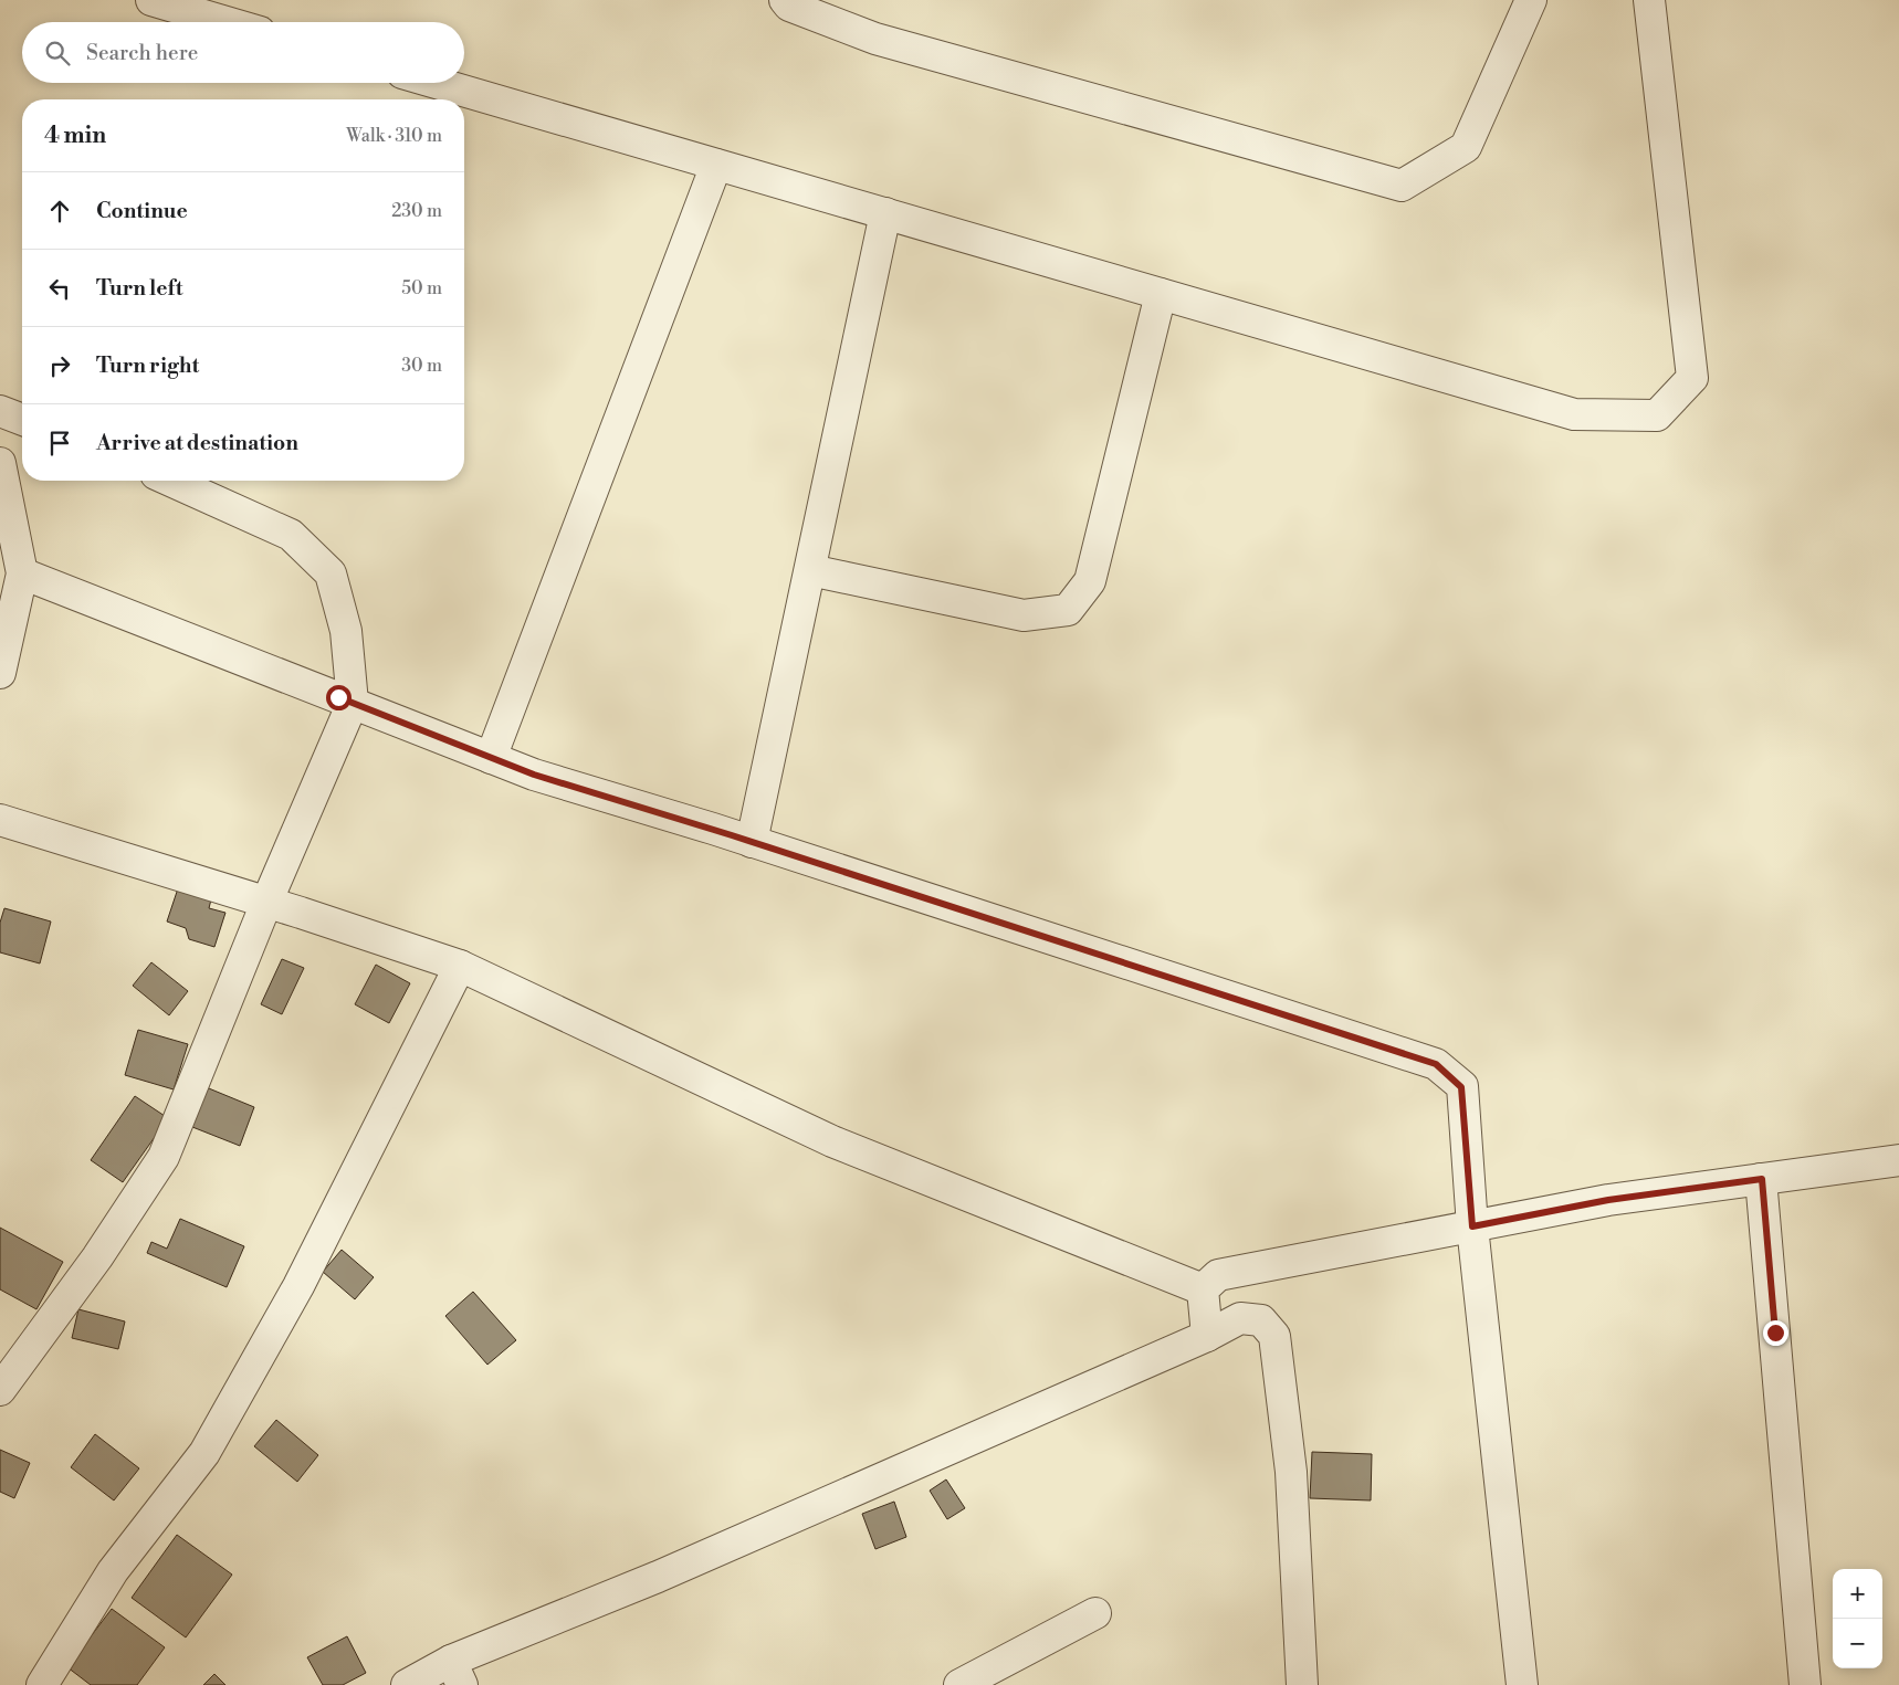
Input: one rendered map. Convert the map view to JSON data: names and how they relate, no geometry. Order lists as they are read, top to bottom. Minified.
{"page":{"search":"Search here","heading":["4 min","Walk · 310 m"],"list":[["Continue","230 m"],["Turn left","50 m"],["Turn right","30 m"],"Arrive at destination"],"map_buttons":["+","−"]}}
